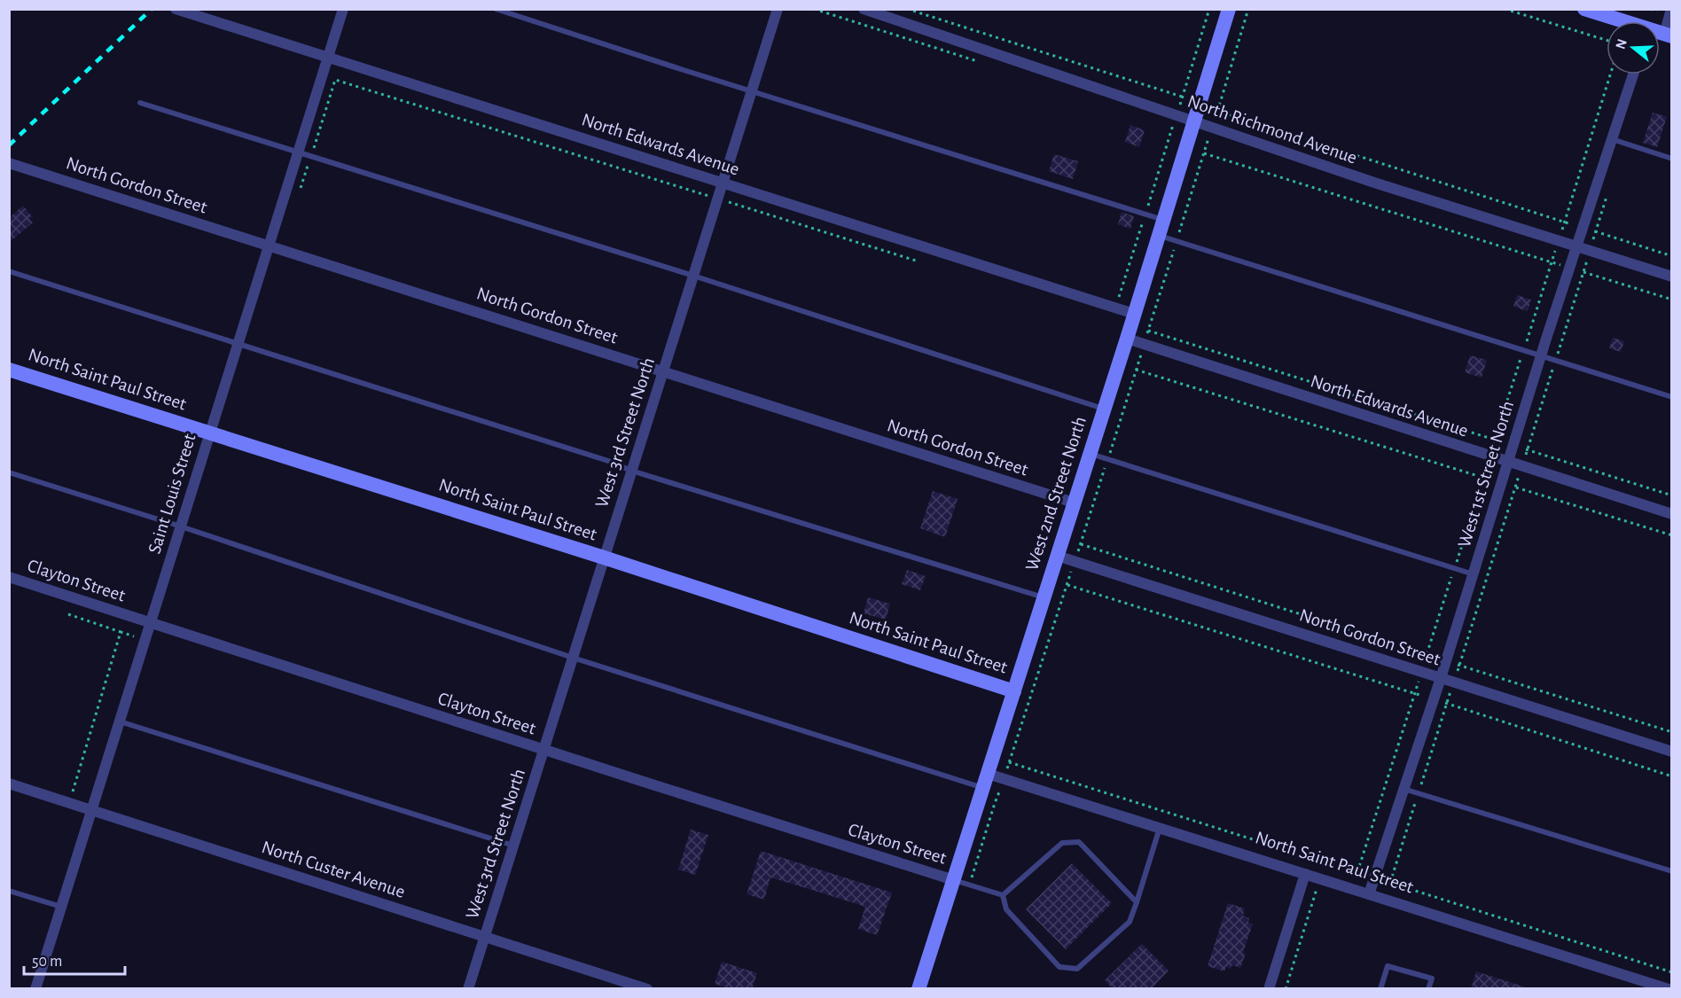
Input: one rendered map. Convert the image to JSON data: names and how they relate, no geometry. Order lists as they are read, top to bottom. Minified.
{"streets":{"street":["North Richmond Avenue","North Edwards Avenue","North Gordon Street","North Saint Paul Street","West 3rd Street North","West 1st Street North","Saint Louis Street","West 2nd Street North","Clayton Street","North Custer Avenue"]},"crossings":[["North Richmond Avenue","West 1st Street North"],["North Richmond Avenue","West 2nd Street North"],["North Edwards Avenue","West 3rd Street North"],["North Edwards Avenue","West 1st Street North"],["North Edwards Avenue","Saint Louis Street"],["North Edwards Avenue","West 2nd Street North"],["North Gordon Street","West 3rd Street North"],["North Gordon Street","West 1st Street North"],["North Gordon Street","Saint Louis Street"],["North Gordon Street","West 2nd Street North"],["North Saint Paul Street","West 3rd Street North"],["North Saint Paul Street","West 1st Street North"],["North Saint Paul Street","Saint Louis Street"],["North Saint Paul Street","West 2nd Street North"],["West 3rd Street North","Clayton Street"],["West 3rd Street North","North Custer Avenue"],["Saint Louis Street","Clayton Street"],["Saint Louis Street","North Custer Avenue"],["West 2nd Street North","Clayton Street"]],"scale_bar":"50 m","north":"left"}
